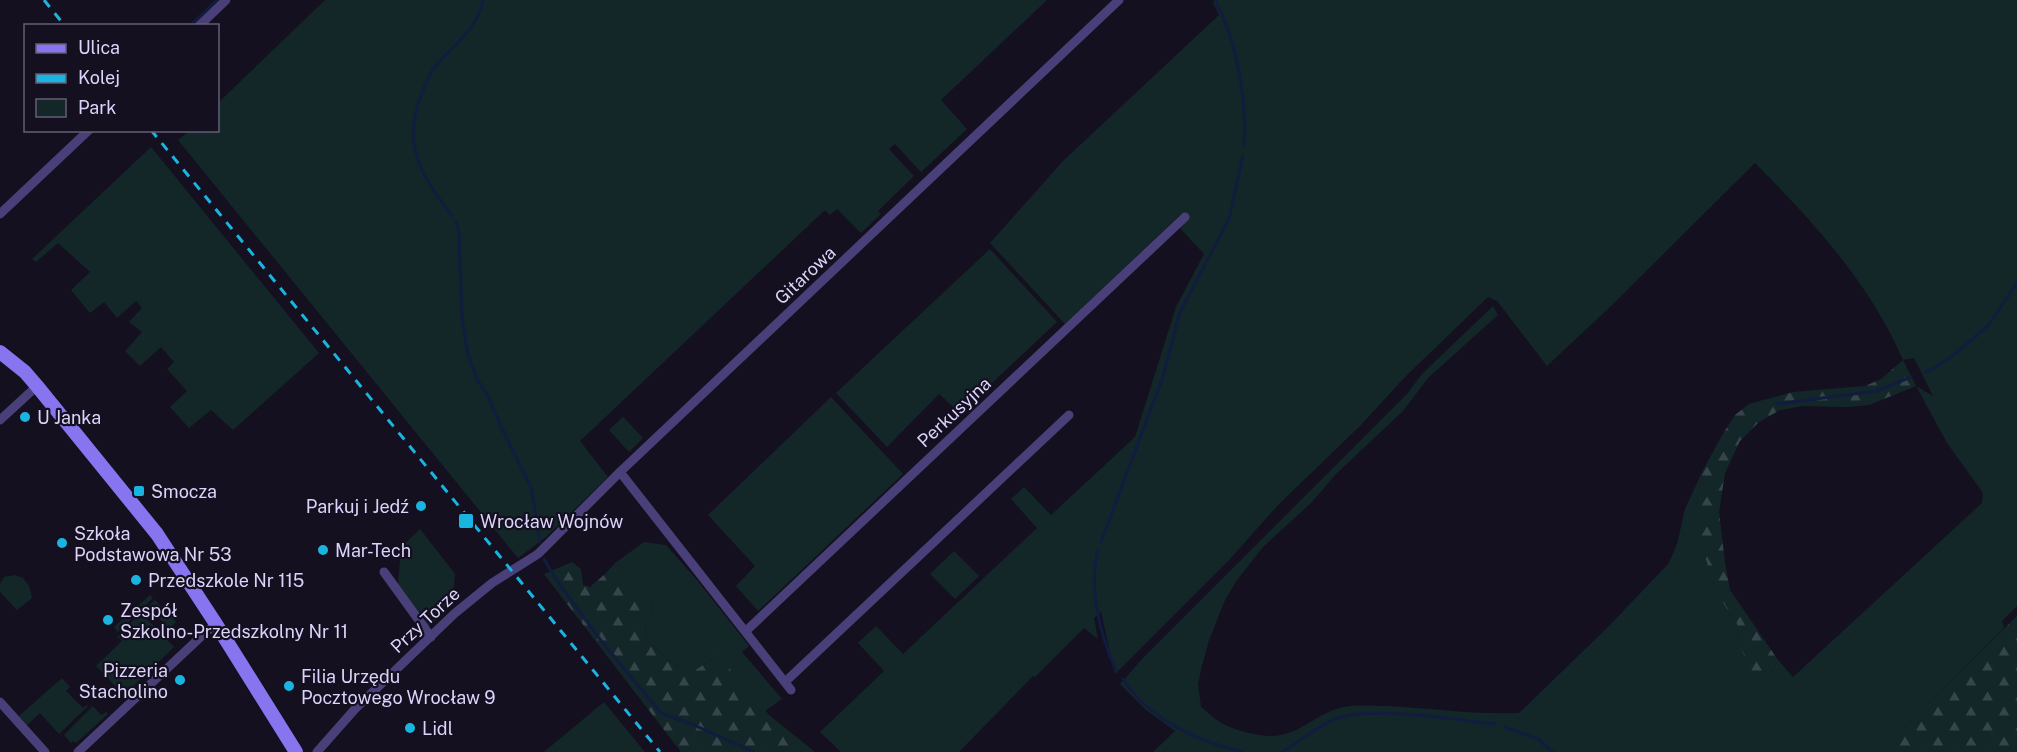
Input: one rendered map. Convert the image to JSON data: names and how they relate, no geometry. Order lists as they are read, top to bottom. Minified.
{"streets":{"street":["Gitarowa","Perkusyjna","Przy Torze"]},"crossings":[["Gitarowa","Przy Torze"]],"places":{"other":["U Janka","Parkuj i Jedź","Szkoła Podstawowa Nr 53","Mar-Tech","Przedszkole Nr 115","Zespół Szkolno-Przedszkolny Nr 11","Pizzeria Stacholino","Filia Urzędu Pocztowego Wrocław 9","Lidl"],"transit":["Smocza","Wrocław Wojnów"]},"legend":["Ulica","Kolej","Park"]}
